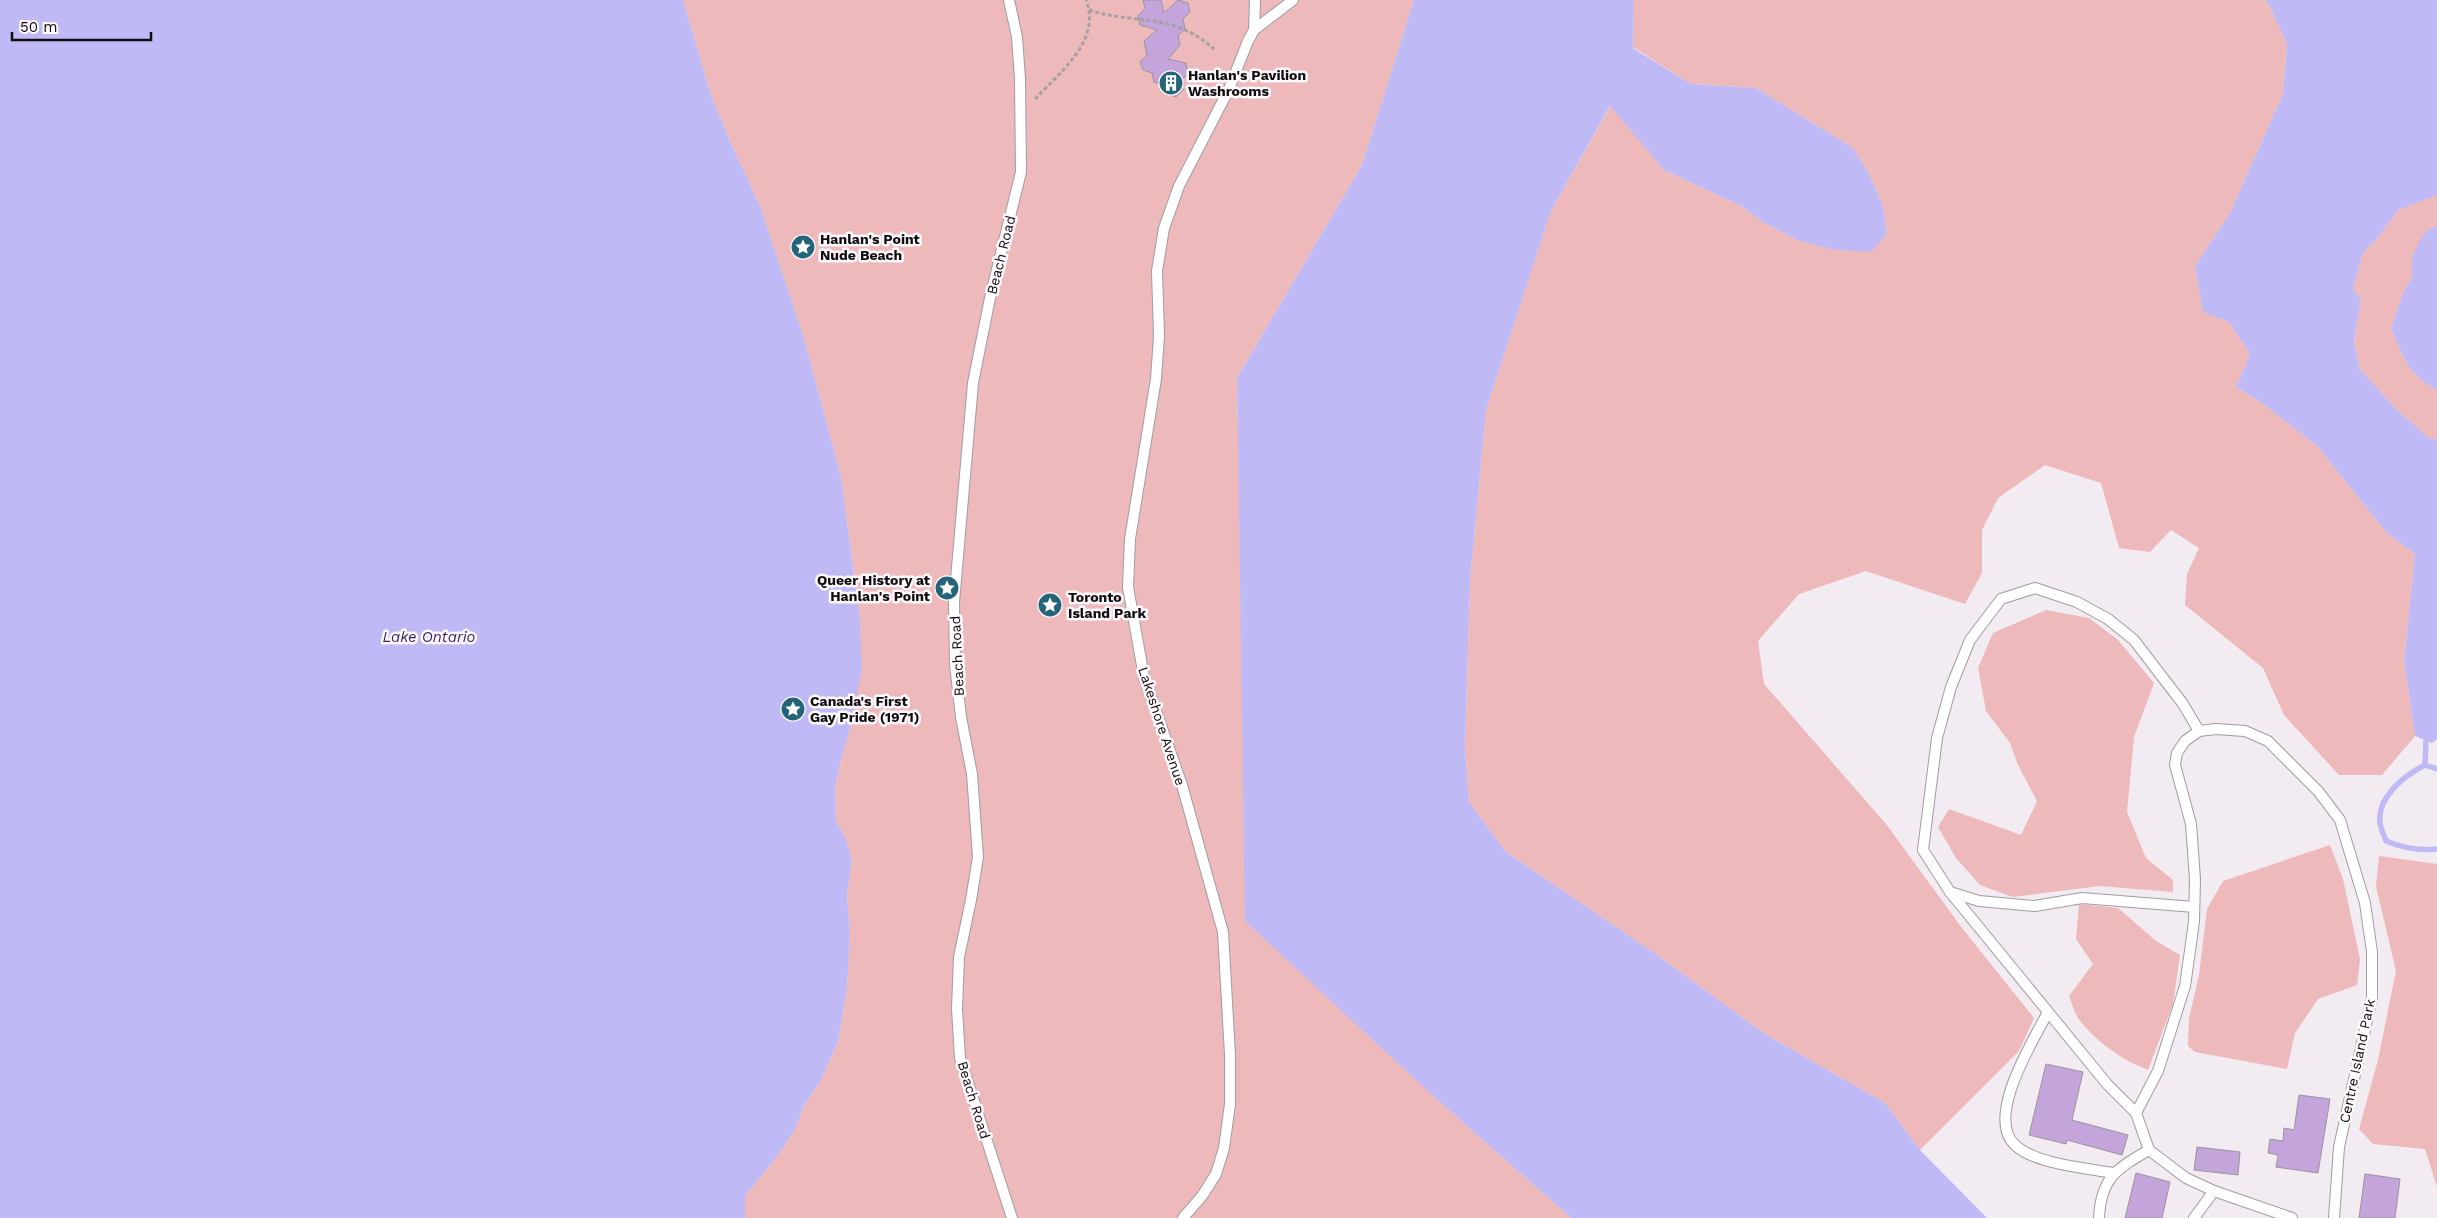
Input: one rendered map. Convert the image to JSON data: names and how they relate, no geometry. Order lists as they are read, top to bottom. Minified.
{"streets":{"lane":["Beach Road","Lakeshore Avenue","Centre Island Park"]},"water":["Lake Ontario"],"places":{"building":["Hanlan's Pavilion Washrooms"],"place":["Hanlan's Point Nude Beach","Queer History at Hanlan's Point","Toronto Island Park","Canada's First Gay Pride (1971)"]},"scale_bar":"50 m"}
